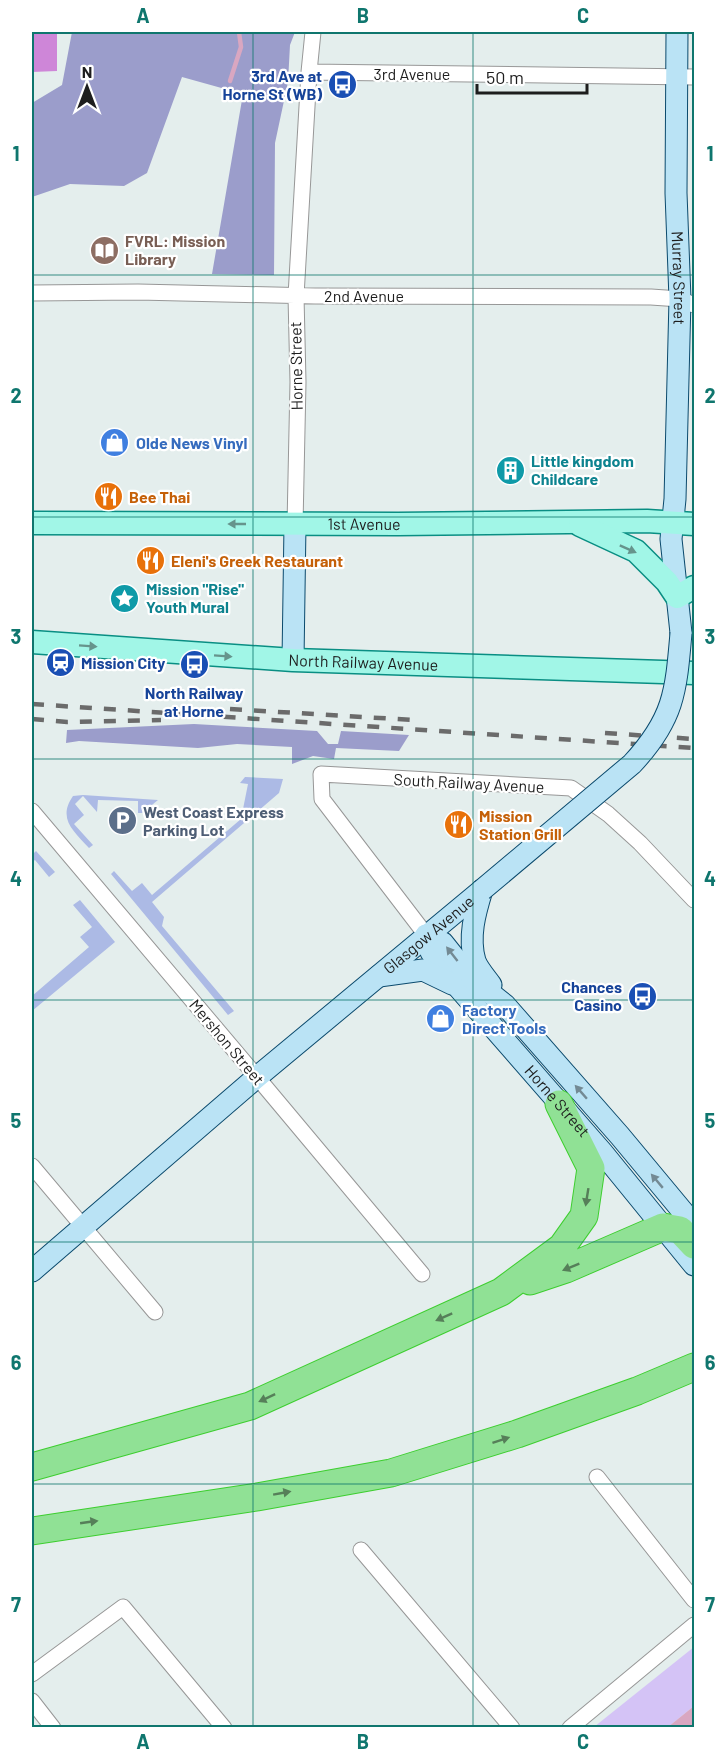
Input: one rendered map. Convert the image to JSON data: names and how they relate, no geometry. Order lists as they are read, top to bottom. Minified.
{"streets":{"main road":["Murray Street","Horne Street","1st Avenue","North Railway Avenue","Glasgow Avenue"],"street":["3rd Avenue","2nd Avenue","South Railway Avenue","Mershon Street"]},"crossings":[["3rd Avenue","Murray Street"],["3rd Avenue","Horne Street"],["Murray Street","2nd Avenue"],["Murray Street","1st Avenue"],["Murray Street","Glasgow Avenue"],["2nd Avenue","Horne Street"],["Horne Street","1st Avenue"],["Horne Street","North Railway Avenue"],["Horne Street","South Railway Avenue"],["Horne Street","Glasgow Avenue"],["1st Avenue","Glasgow Avenue"],["Glasgow Avenue","Mershon Street"]],"one_way":["1st Avenue","North Railway Avenue"],"places":{"bus stop":["3rd Ave at Horne St (WB)","North Railway at Horne","Chances Casino"],"library":["FVRL: Mission Library"],"shop":["Olde News Vinyl","Factory Direct Tools"],"building":["Little kingdom Childcare"],"restaurant":["Bee Thai","Eleni's Greek Restaurant","Mission Station Grill"],"place":["Mission \"Rise\" Youth Mural"],"station":["Mission City"],"parking":["West Coast Express Parking Lot"]},"scale_bar":"50 m","north":"top","grid":{"columns":["A","B","C"],"rows":["1","2","3","4","5","6","7"]}}
